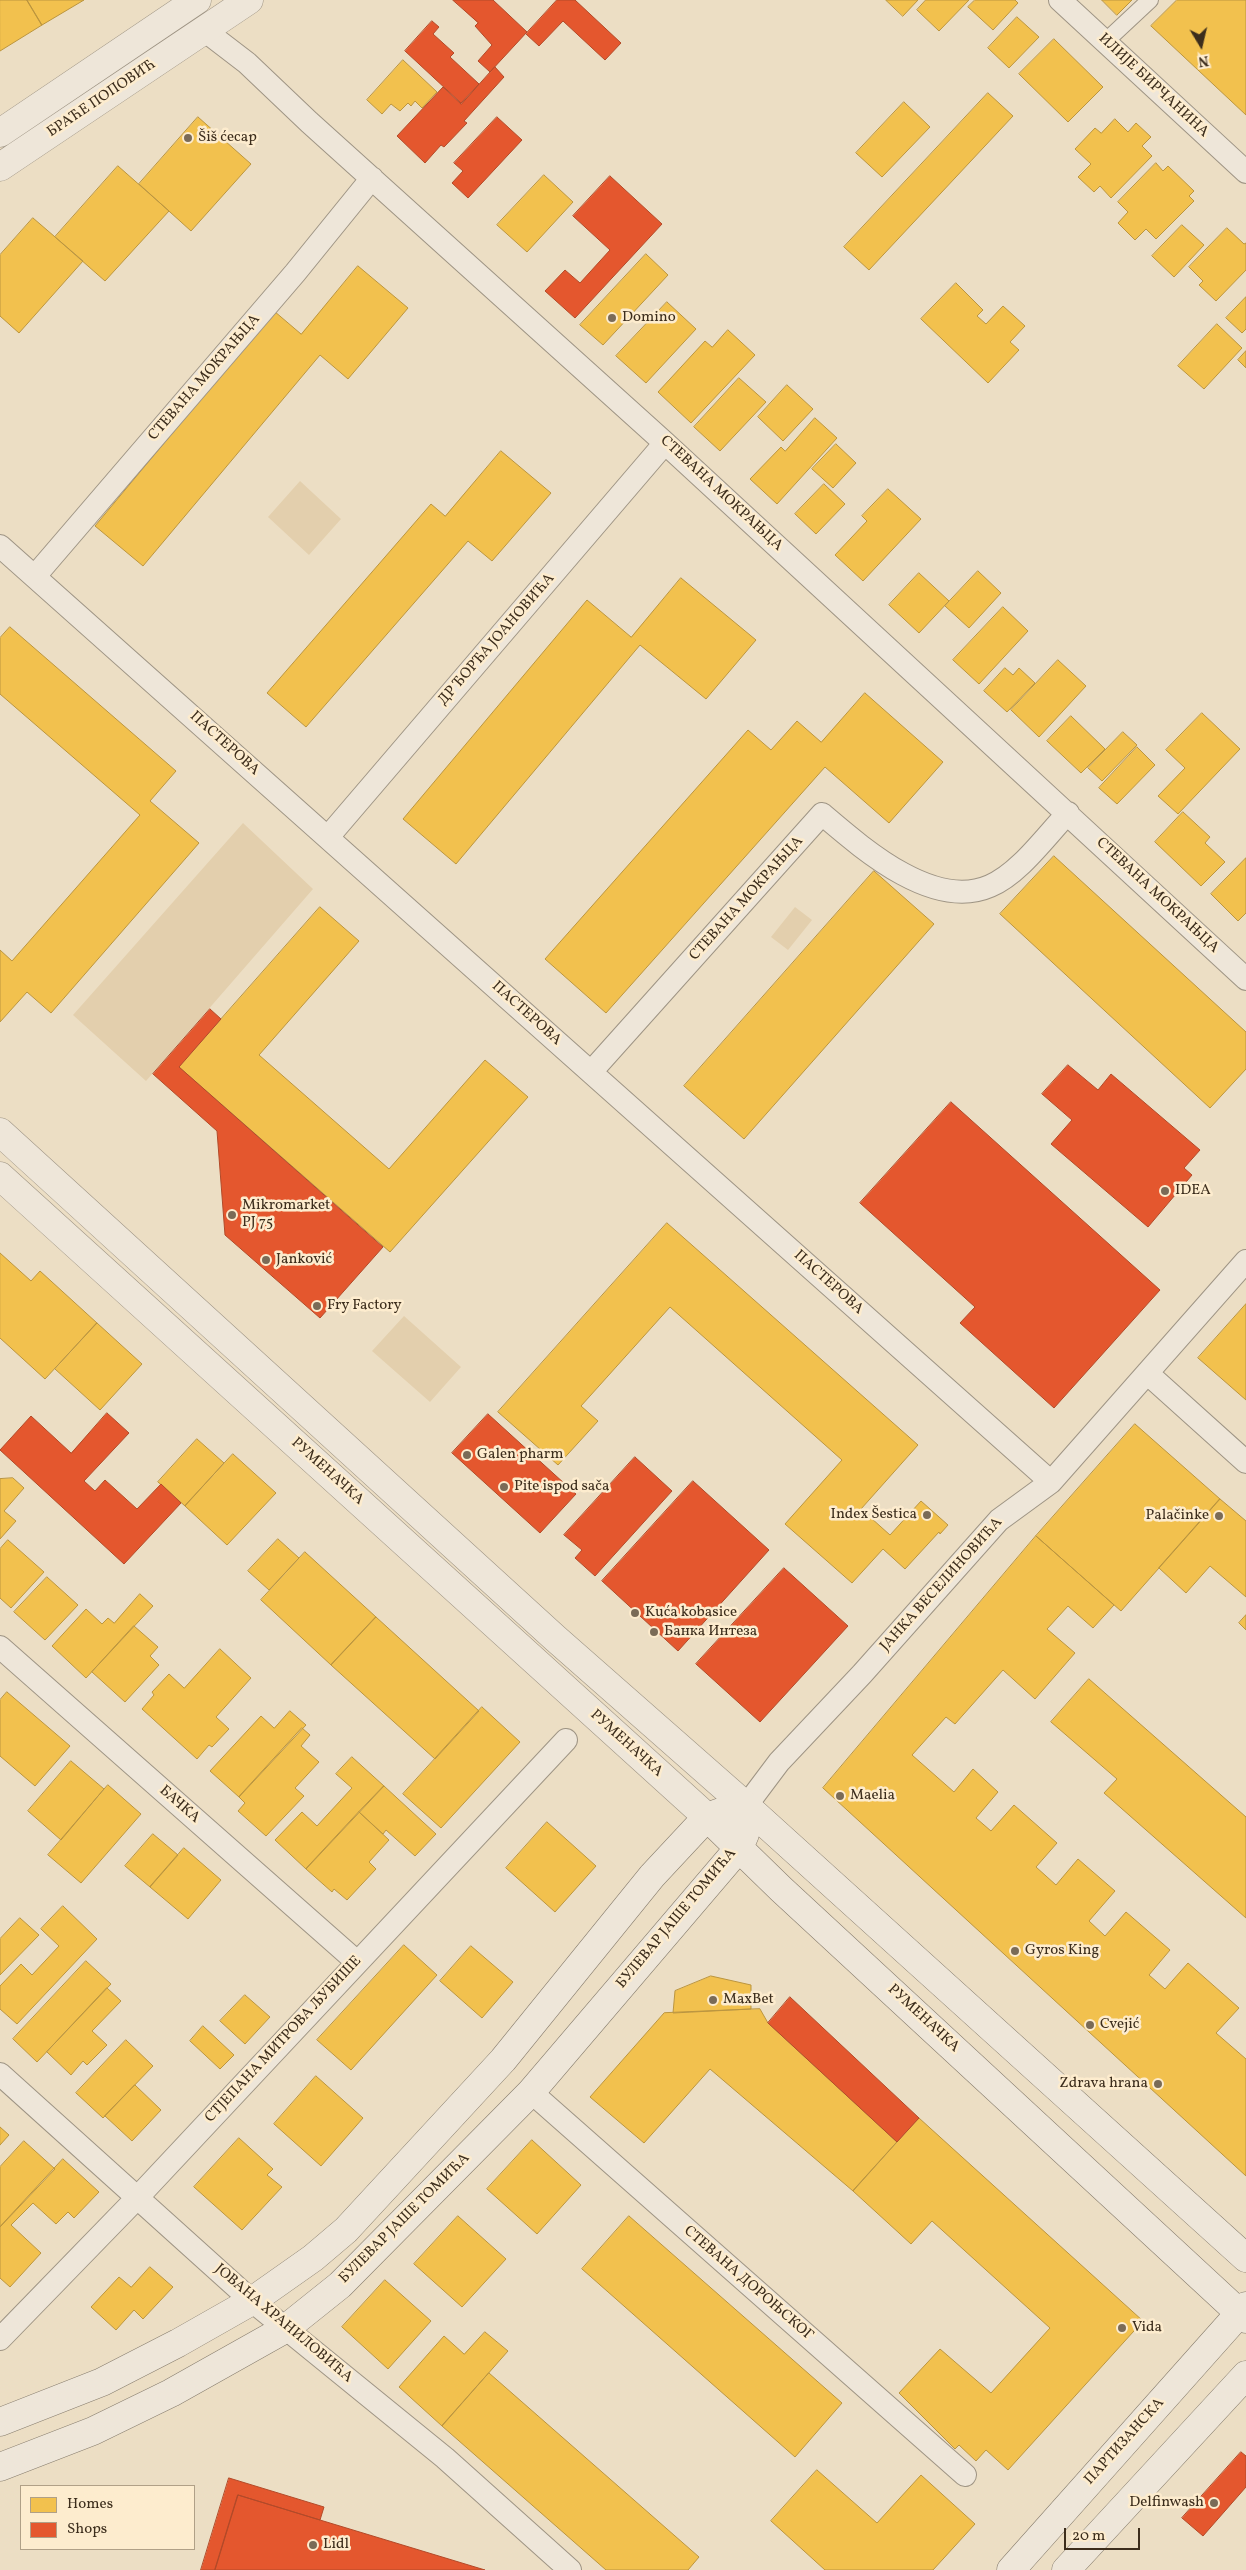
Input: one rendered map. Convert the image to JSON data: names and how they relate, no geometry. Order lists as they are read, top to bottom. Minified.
{"streets":{"main road":["БРАЋЕ ПОПОВИЋ","РУМЕНАЧКА","БУЛЕВАР ЈАШЕ ТОМИЋА","ПАРТИЗАНСКА"],"street":["ИЛИЈЕ БИРЧАНИНА","СТЕВАНА МОКРАЊЦА","ДР ЂОРЂА ЈОАНОВИЋА","ПАСТЕРОВА","ЈАНКА ВЕСЕЛИНОВИЋА","БАЧКА","СТЈЕПАНА МИТРОВА ЉУБИШЕ","СТЕВАНА ДОРОЊСКОГ","ЈОВАНА ХРАНИЛОВИЋА"]},"crossings":[["БРАЋЕ ПОПОВИЋ","СТЕВАНА МОКРАЊЦА"],["СТЕВАНА МОКРАЊЦА","ДР ЂОРЂА ЈОАНОВИЋА"],["СТЕВАНА МОКРАЊЦА","ПАСТЕРОВА"],["ДР ЂОРЂА ЈОАНОВИЋА","ПАСТЕРОВА"],["ПАСТЕРОВА","ЈАНКА ВЕСЕЛИНОВИЋА"],["РУМЕНАЧКА","ЈАНКА ВЕСЕЛИНОВИЋА"],["РУМЕНАЧКА","БУЛЕВАР ЈАШЕ ТОМИЋА"],["РУМЕНАЧКА","ПАРТИЗАНСКА"],["ЈАНКА ВЕСЕЛИНОВИЋА","БУЛЕВАР ЈАШЕ ТОМИЋА"],["БАЧКА","СТЈЕПАНА МИТРОВА ЉУБИШЕ"],["БУЛЕВАР ЈАШЕ ТОМИЋА","СТЕВАНА ДОРОЊСКОГ"],["БУЛЕВАР ЈАШЕ ТОМИЋА","ЈОВАНА ХРАНИЛОВИЋА"],["СТЈЕПАНА МИТРОВА ЉУБИШЕ","ЈОВАНА ХРАНИЛОВИЋА"]],"places":["Šiš ćecap","Domino","IDEA","Mikromarket PJ 75","Janković","Fry Factory","Galen pharm","Pite ispod sača","Index Šestica","Palačinke","Kuća kobasice","Банка Интеза","Maelia","Gyros King","MaxBet","Cvejić","Zdrava hrana","Vida","Delfinwash","Lidl"],"legend":["Homes","Shops"],"scale_bar":"20 m","north":"bottom"}
